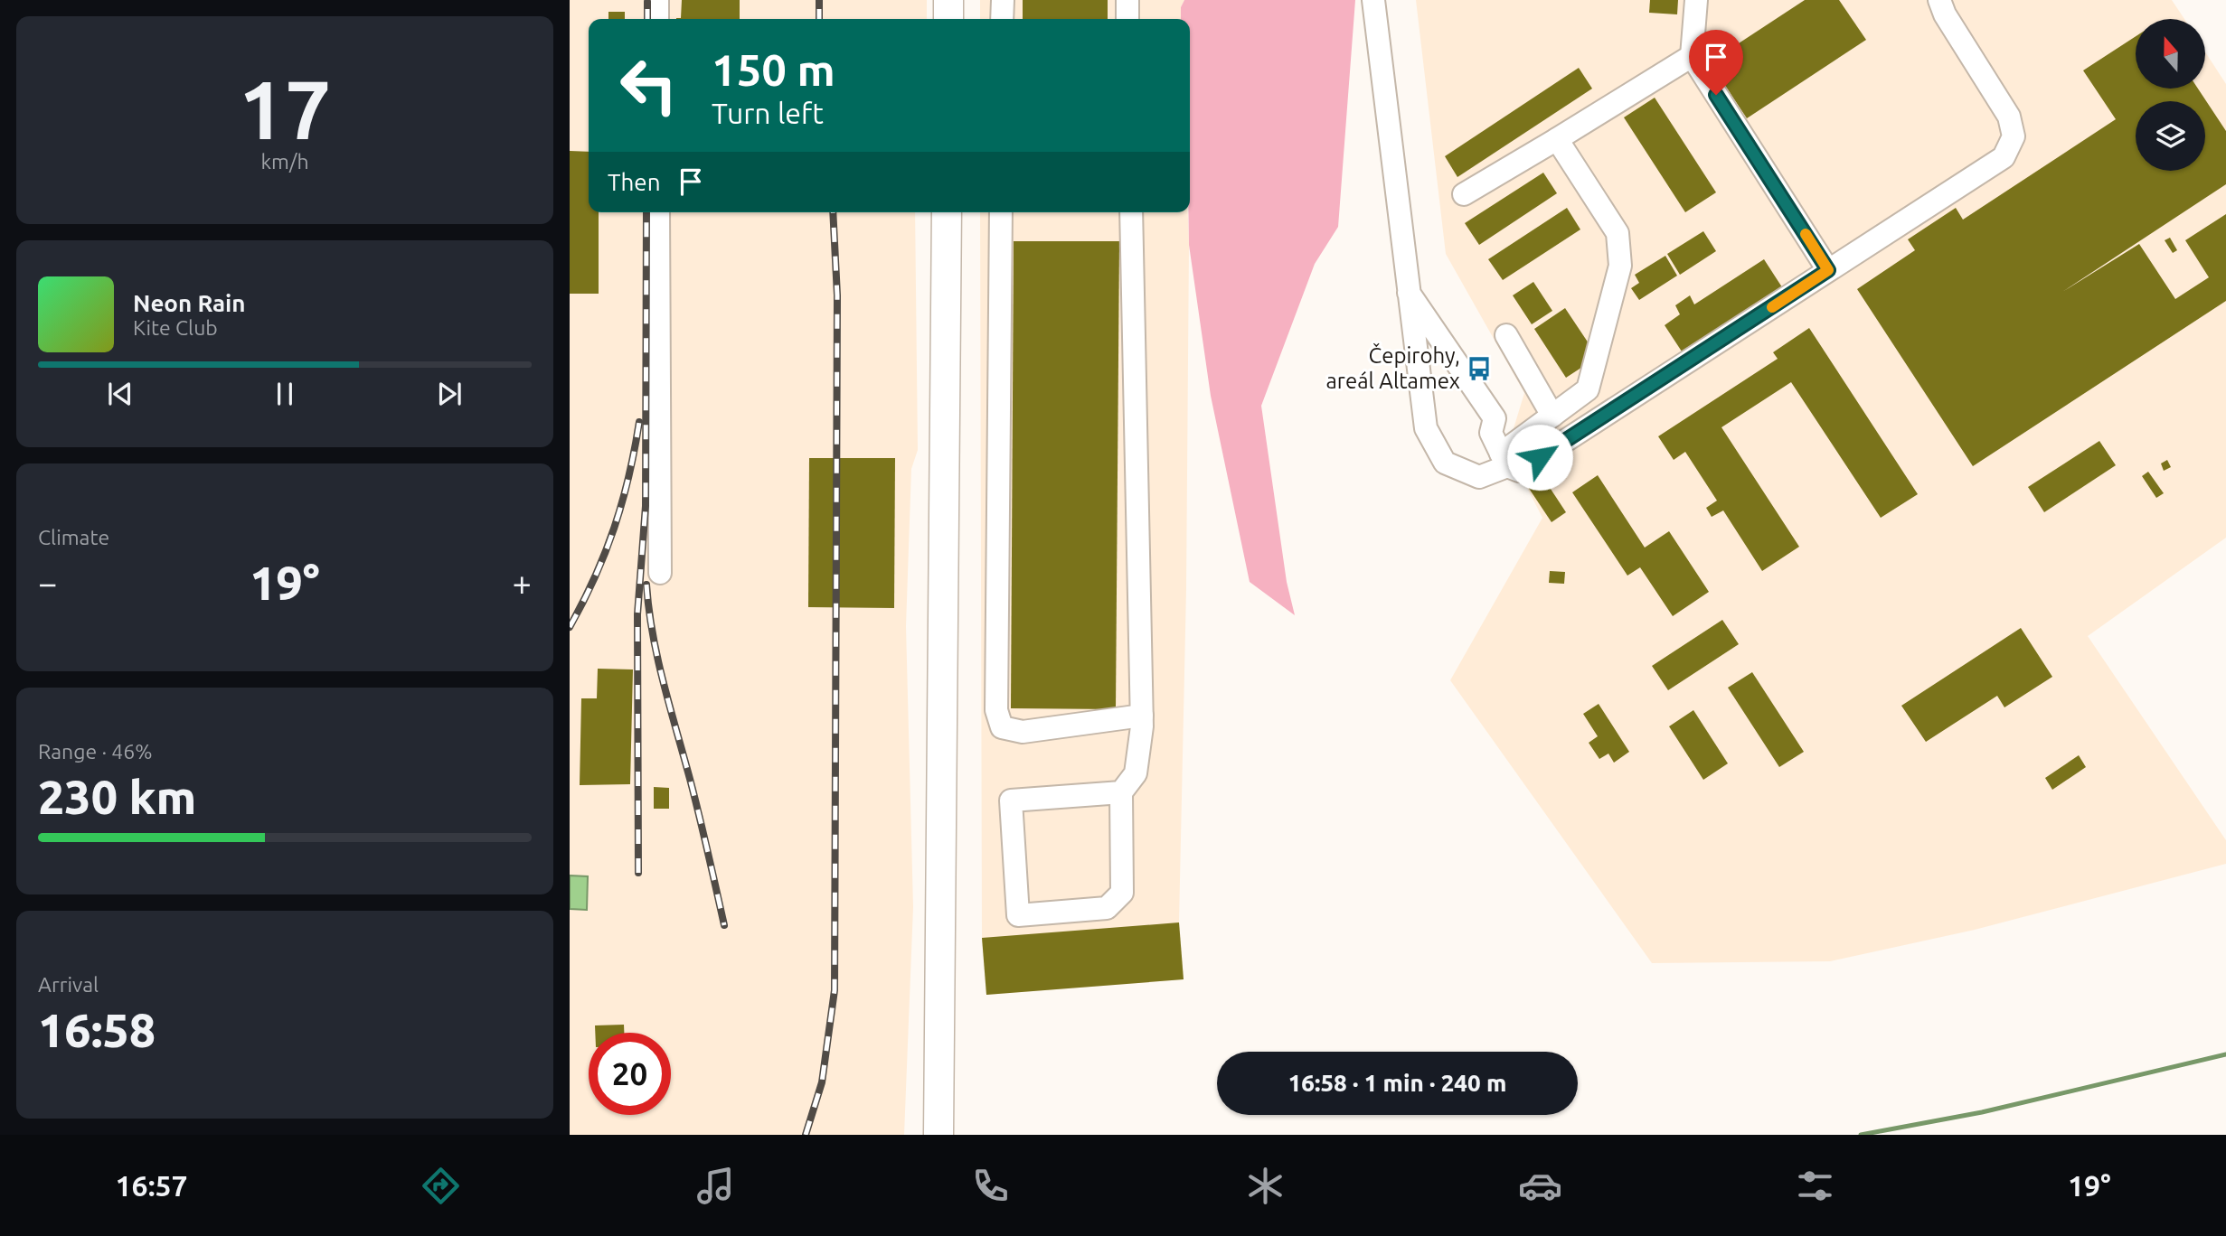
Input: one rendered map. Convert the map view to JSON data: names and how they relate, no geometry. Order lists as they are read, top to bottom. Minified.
{"places":{"bus stop":["Čepirohy, areál Altamex"]},"north":"top","page":{"tile":[["17","km/h"],"Climate",["Range · 46%","230 km"],["Arrival","16:58"]],"turn":["150 m","Turn left"],"then":"Then","song":["Neon Rain","Kite Club"],"heat":["−","19°","+"],"limit":"20","trip":"16:58 · 1 min · 240 m","tabs":["16:57","19°"]}}
